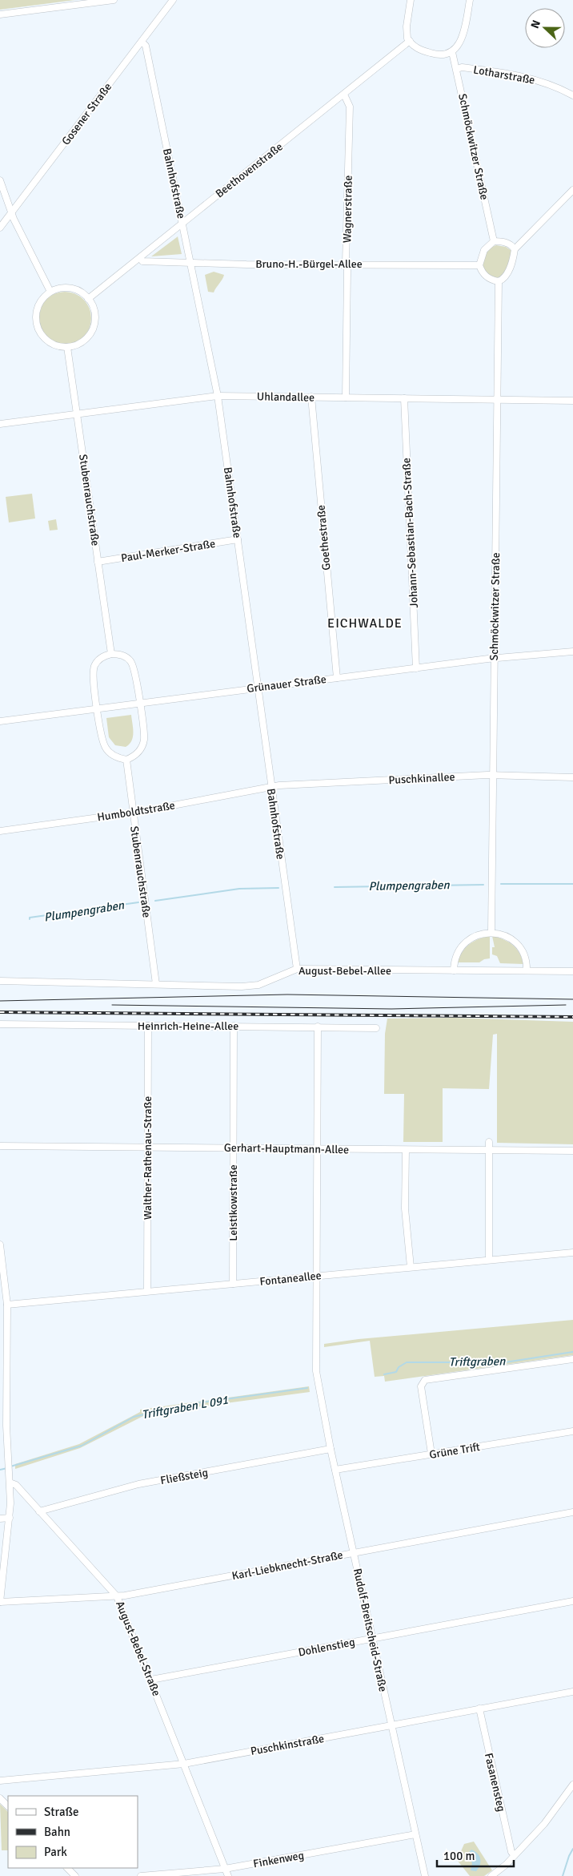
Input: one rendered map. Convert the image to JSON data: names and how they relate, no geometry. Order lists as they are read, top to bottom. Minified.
{"streets":{"street":["Lotharstraße","Gosener Straße","Schmöckwitzer Straße","Beethovenstraße","Bahnhofstraße","Wagnerstraße","Bruno-H.-Bürgel-Allee","Uhlandallee","Stubenrauchstraße","Johann-Sebastian-Bach-Straße","Goethestraße","Paul-Merker-Straße","Grünauer Straße","Puschkinallee","Humboldtstraße","August-Bebel-Allee","Heinrich-Heine-Allee","Gerhart-Hauptmann-Allee","Walther-Rathenau-Straße","Leistikowstraße","Fontaneallee","Grüne Trift","Fließsteig","Karl-Liebknecht-Straße","Rudolf-Breitscheid-Straße","Dohlenstieg","August-Bebel-Straße","Puschkinstraße","Fasanensteg","Finkenweg"]},"crossings":[["Lotharstraße","Schmöckwitzer Straße"],["Gosener Straße","Bahnhofstraße"],["Schmöckwitzer Straße","Bruno-H.-Bürgel-Allee"],["Schmöckwitzer Straße","Uhlandallee"],["Schmöckwitzer Straße","Grünauer Straße"],["Schmöckwitzer Straße","Puschkinallee"],["Beethovenstraße","Bahnhofstraße"],["Beethovenstraße","Wagnerstraße"],["Beethovenstraße","Bruno-H.-Bürgel-Allee"],["Beethovenstraße","Stubenrauchstraße"],["Bahnhofstraße","Bruno-H.-Bürgel-Allee"],["Bahnhofstraße","Uhlandallee"],["Bahnhofstraße","Paul-Merker-Straße"],["Bahnhofstraße","Grünauer Straße"],["Bahnhofstraße","Puschkinallee"],["Bahnhofstraße","Humboldtstraße"],["Bahnhofstraße","August-Bebel-Allee"],["Wagnerstraße","Bruno-H.-Bürgel-Allee"],["Wagnerstraße","Uhlandallee"],["Uhlandallee","Stubenrauchstraße"],["Uhlandallee","Johann-Sebastian-Bach-Straße"],["Uhlandallee","Goethestraße"],["Stubenrauchstraße","Paul-Merker-Straße"],["Stubenrauchstraße","Humboldtstraße"],["Stubenrauchstraße","August-Bebel-Allee"],["Johann-Sebastian-Bach-Straße","Grünauer Straße"],["Goethestraße","Grünauer Straße"],["Puschkinallee","Humboldtstraße"],["Heinrich-Heine-Allee","Walther-Rathenau-Straße"],["Heinrich-Heine-Allee","Leistikowstraße"],["Heinrich-Heine-Allee","Rudolf-Breitscheid-Straße"],["Gerhart-Hauptmann-Allee","Walther-Rathenau-Straße"],["Gerhart-Hauptmann-Allee","Leistikowstraße"],["Gerhart-Hauptmann-Allee","Rudolf-Breitscheid-Straße"],["Walther-Rathenau-Straße","Fontaneallee"],["Leistikowstraße","Fontaneallee"],["Fontaneallee","Rudolf-Breitscheid-Straße"],["Grüne Trift","Rudolf-Breitscheid-Straße"],["Fließsteig","Rudolf-Breitscheid-Straße"],["Fließsteig","August-Bebel-Straße"],["Karl-Liebknecht-Straße","Rudolf-Breitscheid-Straße"],["Karl-Liebknecht-Straße","August-Bebel-Straße"],["Rudolf-Breitscheid-Straße","Dohlenstieg"],["Rudolf-Breitscheid-Straße","Puschkinstraße"],["Rudolf-Breitscheid-Straße","Finkenweg"],["Dohlenstieg","August-Bebel-Straße"],["August-Bebel-Straße","Puschkinstraße"],["August-Bebel-Straße","Finkenweg"],["Puschkinstraße","Fasanensteg"]],"districts":["EICHWALDE"],"water":["Plumpengraben","Triftgraben","Triftgraben L 091"],"legend":["Straße","Bahn","Park"],"scale_bar":"100 m","north":"left"}
